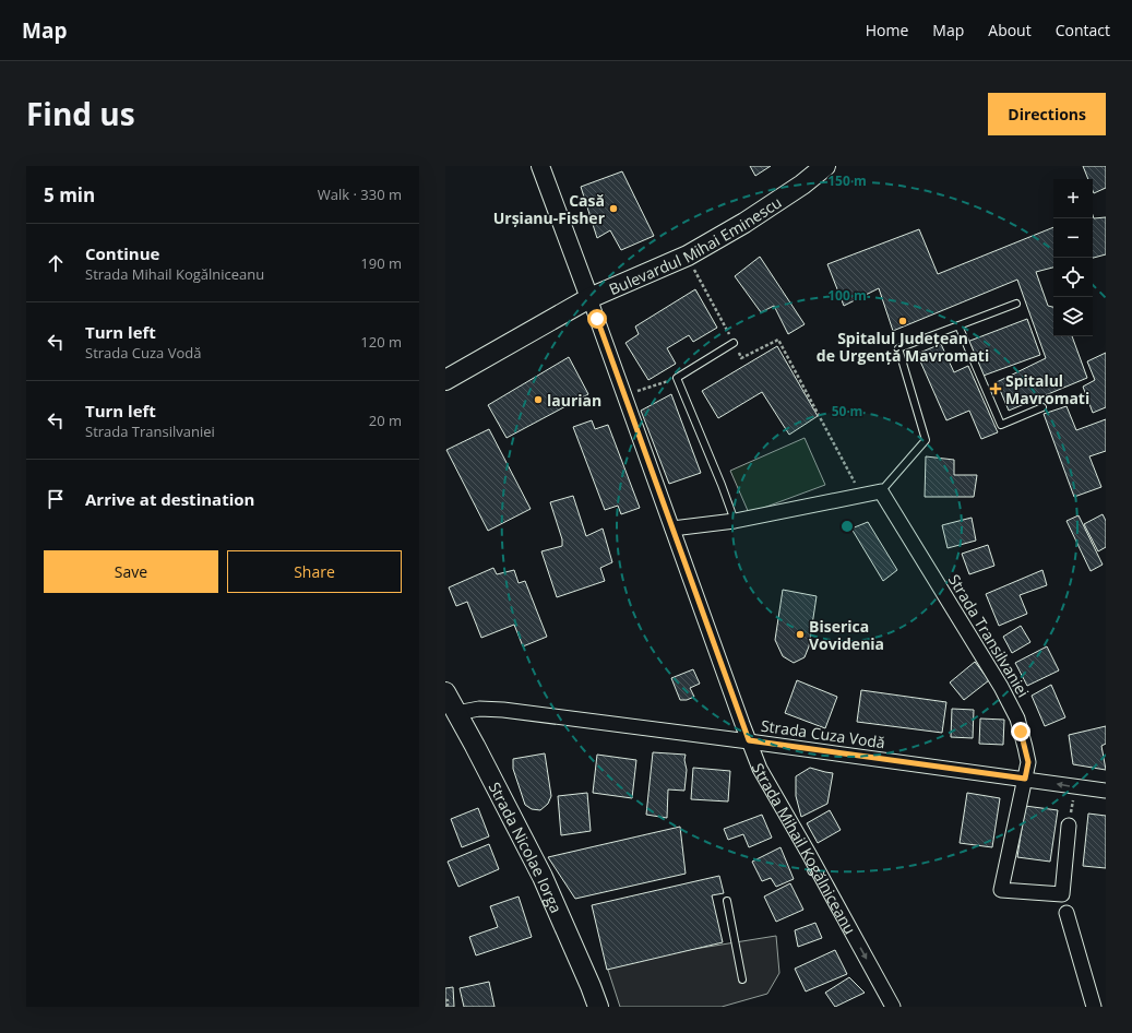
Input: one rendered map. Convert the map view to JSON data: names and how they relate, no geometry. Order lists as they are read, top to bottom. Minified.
{"streets":{"main road":["Bulevardul Mihai Eminescu","Strada Nicolae Iorga"],"street":["Strada Transilvaniei","Strada Cuza Vodă","Strada Mihail Kogălniceanu"]},"crossings":[["Bulevardul Mihai Eminescu","Strada Mihail Kogălniceanu"],["Strada Transilvaniei","Strada Cuza Vodă"],["Strada Cuza Vodă","Strada Nicolae Iorga"],["Strada Cuza Vodă","Strada Mihail Kogălniceanu"]],"places":{"other":["Casă Urșianu-Fisher","Spitalul Județean de Urgență Mavromati","laurian","Biserica Vovidenia"],"health":["Spitalul Mavromati"]},"page":{"header":"Map","nav":["Home","Map","About","Contact"],"title":"Find us","buttons":["Directions",["Save","Share"]],"heading":["5 min","Walk · 330 m"],"map_buttons":["+","−"],"list":[["Continue","Strada Mihail Kogălniceanu","190 m"],["Turn left","Strada Cuza Vodă","120 m"],["Turn left","Strada Transilvaniei","20 m"],"Arrive at destination"]},"rings":["150 m","100 m","50 m"]}
